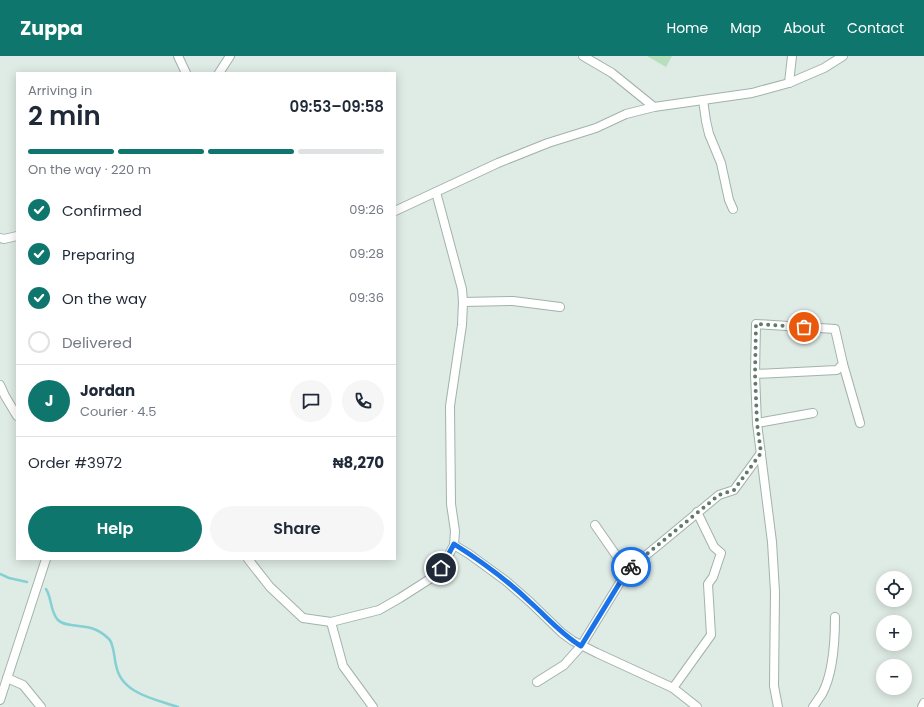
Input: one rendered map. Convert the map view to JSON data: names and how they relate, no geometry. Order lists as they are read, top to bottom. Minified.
{"page":{"header":"Zuppa","nav":["Home","Map","About","Contact"],"heading":["2 min","Arriving in","09:53–09:58"],"panel":["Jordan","Courier · 4.5","Order #3972","₦8,270"],"bar":"On the way · 220 m","list":[["Confirmed","09:26"],["Preparing","09:28"],["On the way","09:36"],"Delivered"],"round":"J","buttons":["Help","Share"],"map_buttons":["+","−"]}}
